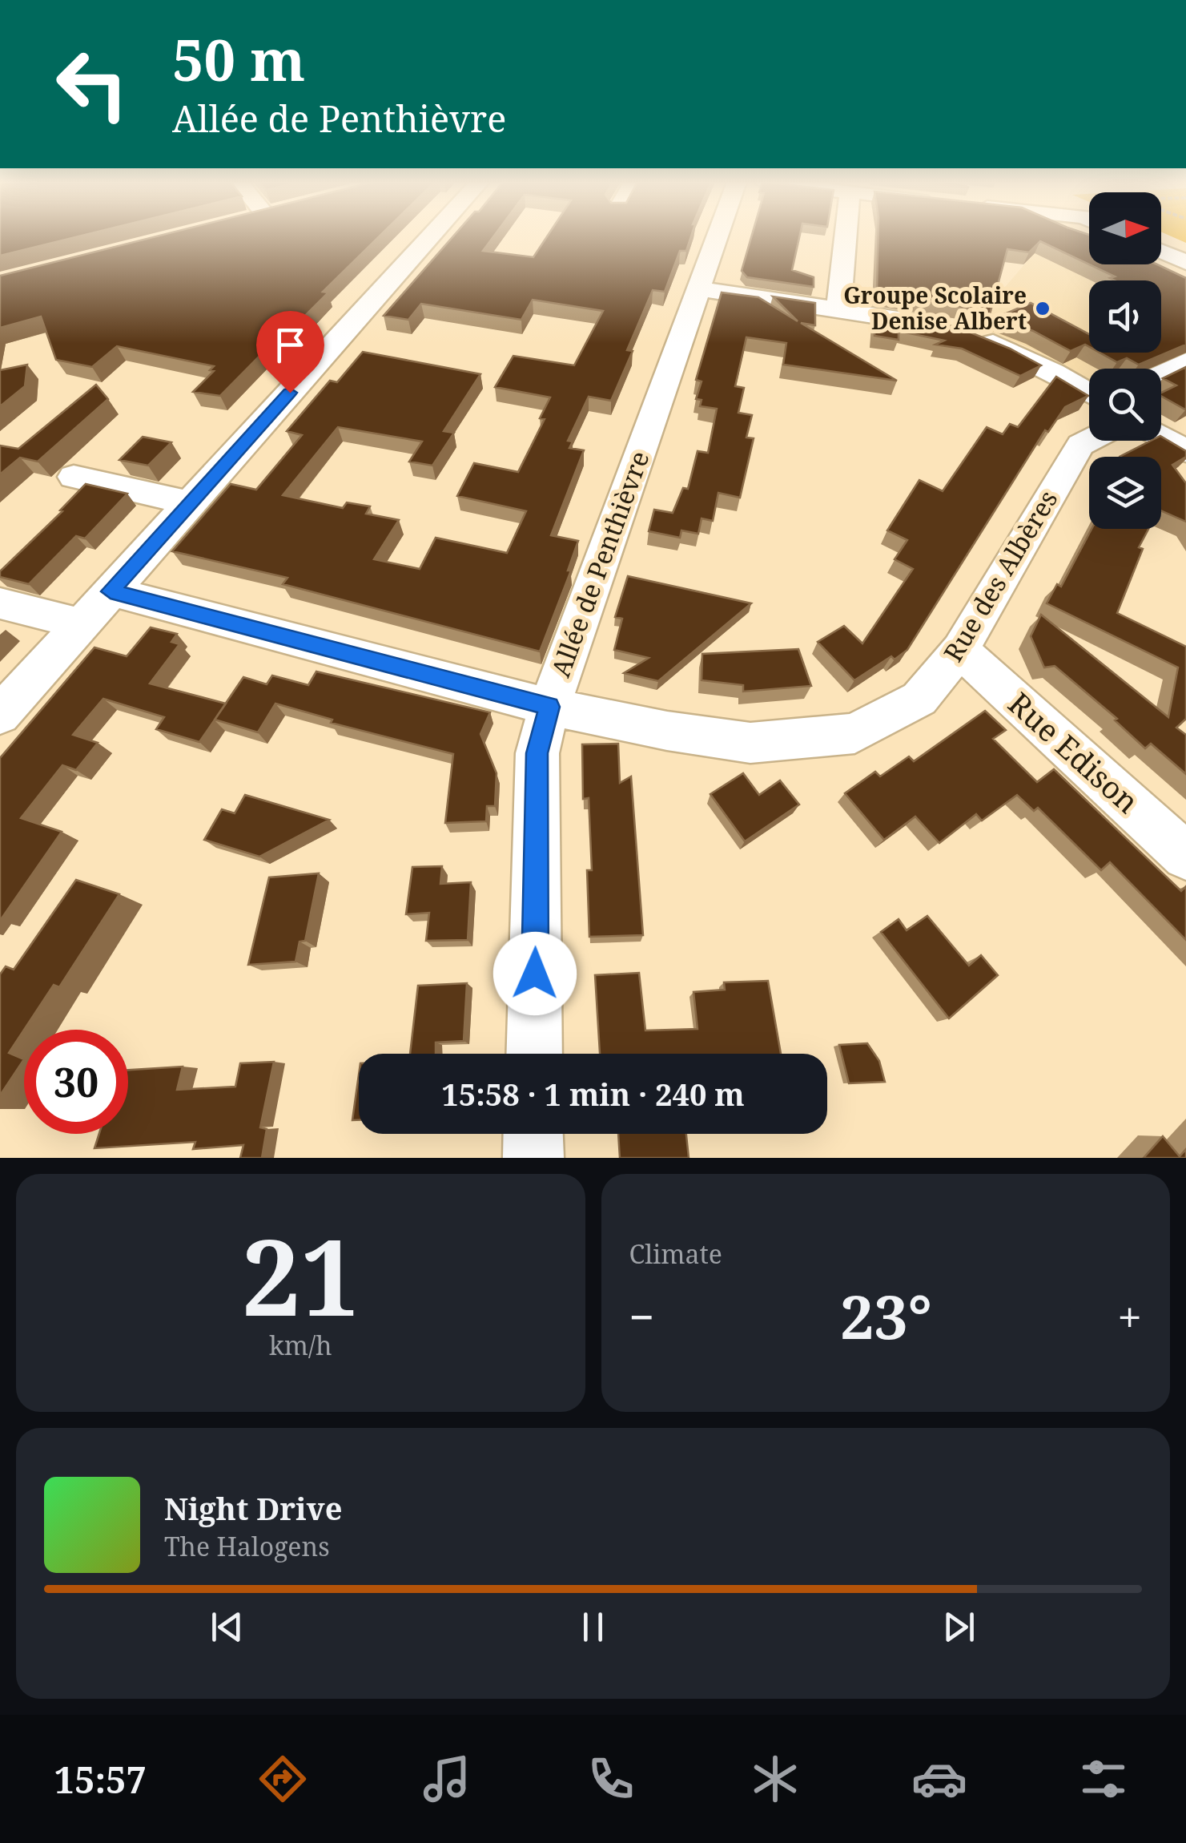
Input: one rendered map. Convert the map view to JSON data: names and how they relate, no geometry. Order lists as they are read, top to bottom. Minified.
{"streets":{"street":["Allée de Penthièvre","Rue des Albères","Rue Edison"]},"crossings":[["Allée de Penthièvre","Rue des Albères"],["Rue des Albères","Rue Edison"]],"places":["Groupe Scolaire Denise Albert"],"north":"right","page":{"turn":["50 m","Allée de Penthièvre"],"limit":"30","trip":"15:58 · 1 min · 240 m","tile":[["21","km/h"],"Climate"],"heat":["−","23°","+"],"song":["Night Drive","The Halogens"],"tabs":"15:57"}}
